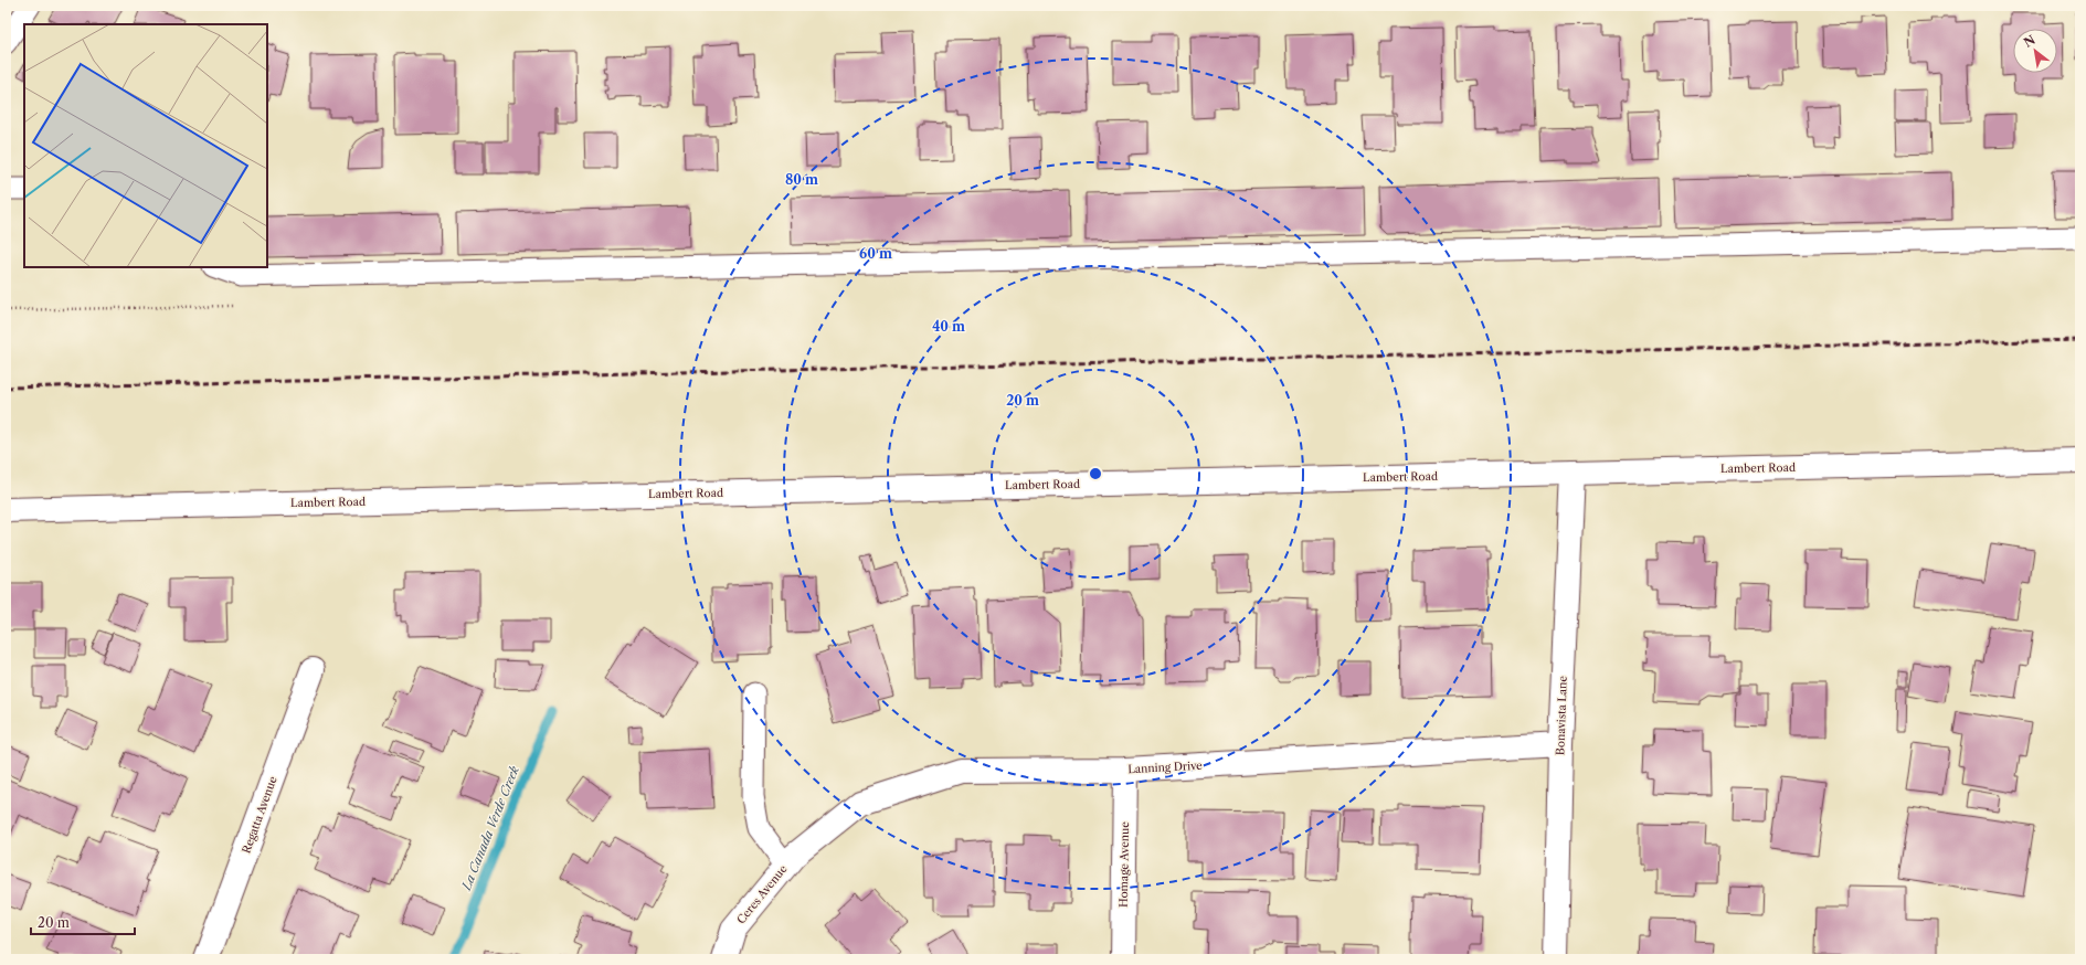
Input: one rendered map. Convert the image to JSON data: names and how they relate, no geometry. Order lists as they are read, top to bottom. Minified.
{"streets":{"main road":["Lambert Road","Bonavista Lane","Lanning Drive","Regatta Avenue","Homage Avenue","Ceres Avenue"]},"crossings":[["Lambert Road","Bonavista Lane"],["Bonavista Lane","Lanning Drive"],["Lanning Drive","Homage Avenue"],["Lanning Drive","Ceres Avenue"]],"water":["La Canada Verde Creek"],"scale_bar":"20 m","north":"top left","rings":["80 m","60 m","40 m","20 m"]}
